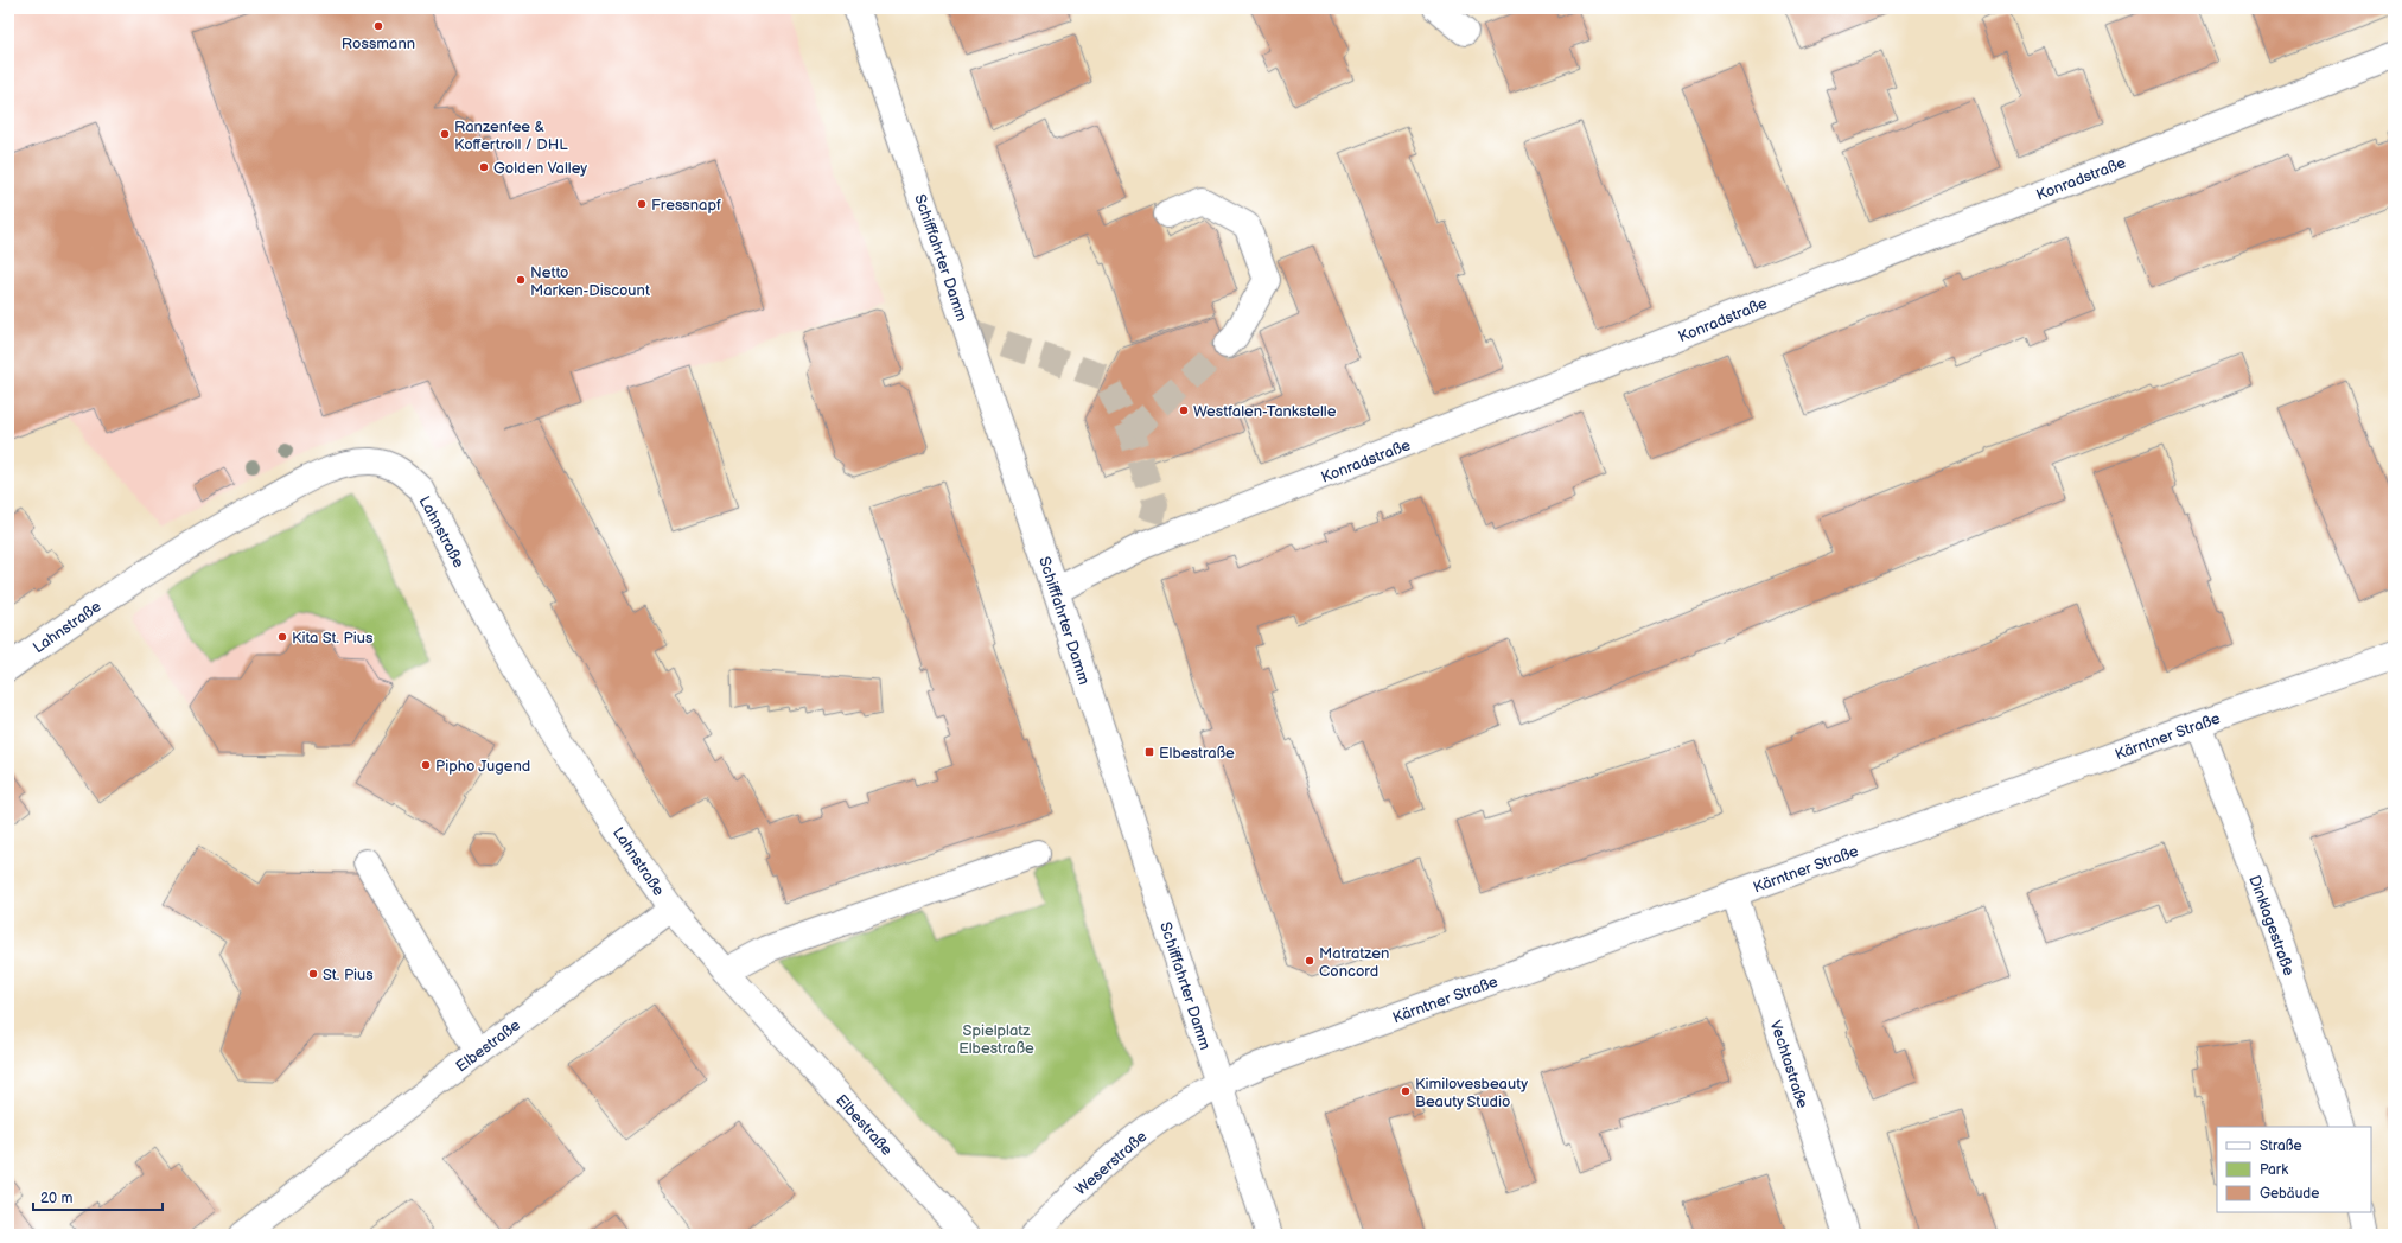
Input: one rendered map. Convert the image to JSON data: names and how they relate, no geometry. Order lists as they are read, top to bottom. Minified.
{"streets":{"street":["Konradstraße","Schifffahrter Damm","Lahnstraße","Kärntner Straße","Dinklagestraße","Elbestraße","Vechtastraße","Weserstraße"]},"crossings":[["Konradstraße","Schifffahrter Damm"],["Schifffahrter Damm","Kärntner Straße"],["Schifffahrter Damm","Weserstraße"],["Lahnstraße","Elbestraße"],["Kärntner Straße","Dinklagestraße"],["Kärntner Straße","Vechtastraße"],["Kärntner Straße","Weserstraße"]],"parks":["Spielplatz Elbestraße"],"places":{"other":["Rossmann","Ranzenfee & Koffertroll / DHL","Golden Valley","Fressnapf","Netto Marken-Discount","Westfalen-Tankstelle","Kita St. Pius","Pipho Jugend","Matratzen Concord","St. Pius","Kimilovesbeauty Beauty Studio"],"transit":["Elbestraße"]},"legend":["Straße","Park","Gebäude"],"scale_bar":"20 m"}
